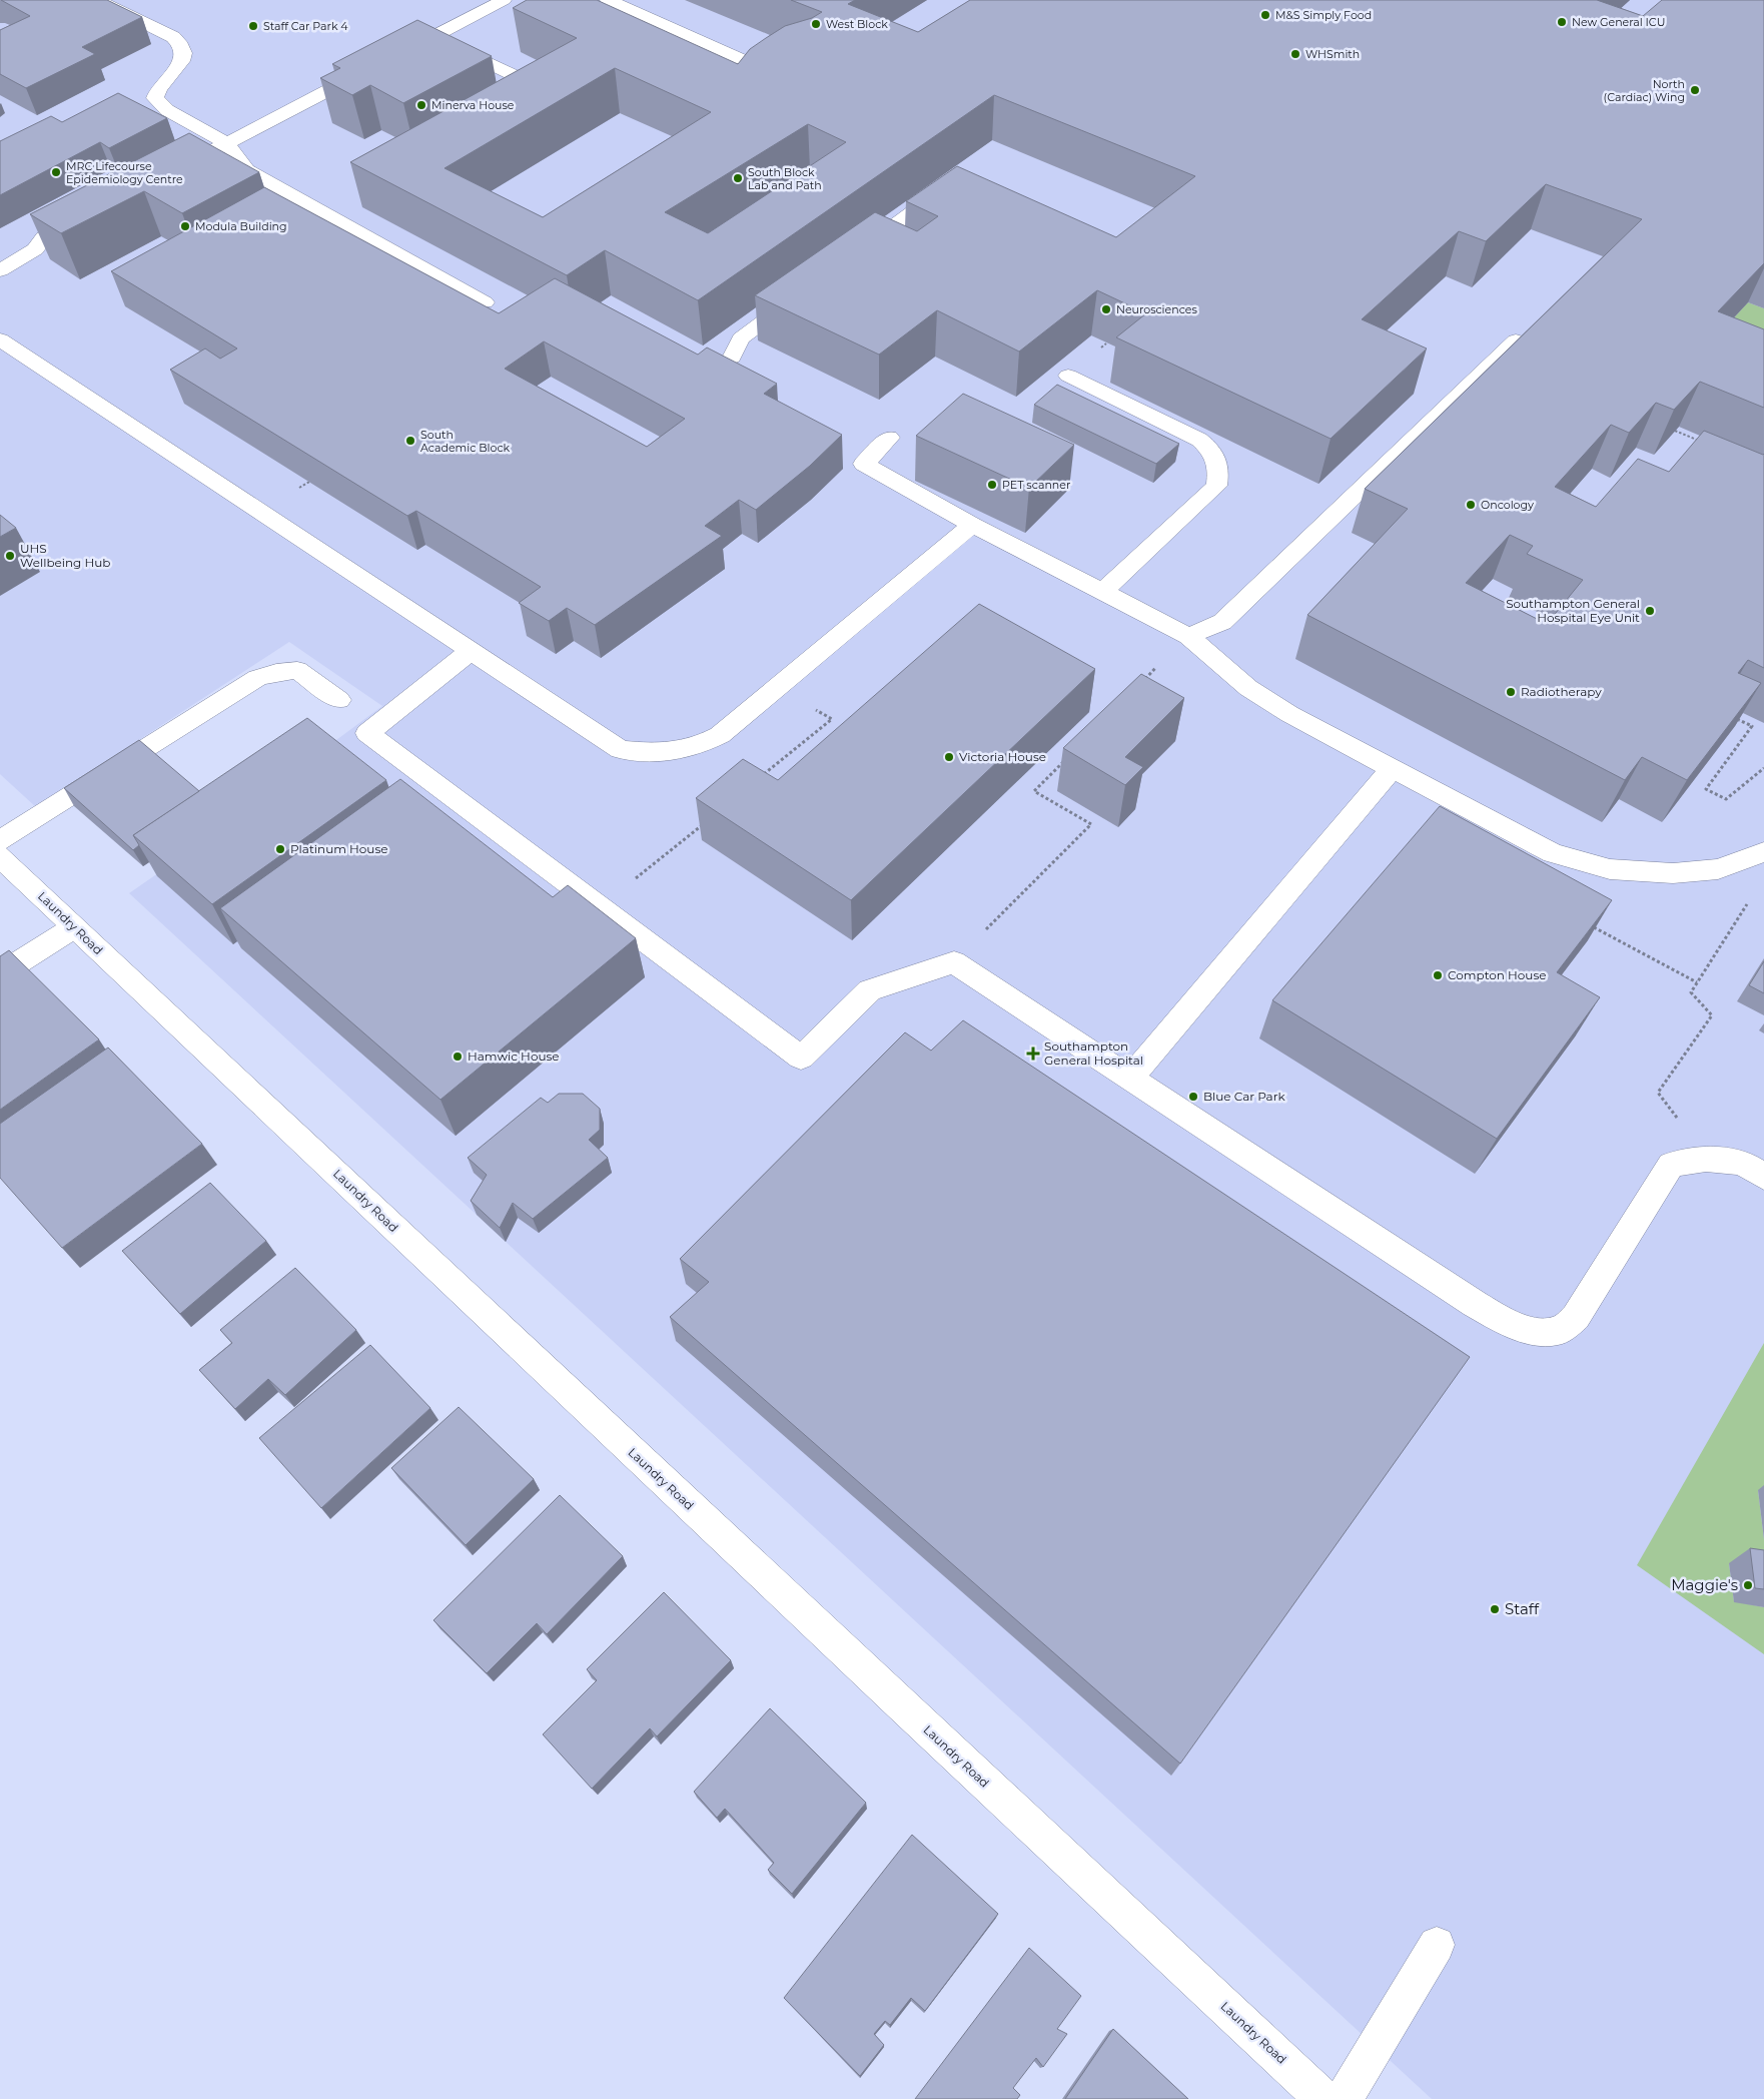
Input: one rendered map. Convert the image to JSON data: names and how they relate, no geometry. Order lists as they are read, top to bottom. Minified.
{"streets":{"street":["Laundry Road"]},"places":{"other":["M&S Simply Food","New General ICU","West Block","Staff Car Park 4","WHSmith","North (Cardiac) Wing","Minerva House","MRC Lifecourse Epidemiology Centre","South Block Lab and Path","Modula Building","Neurosciences","South Academic Block","PET scanner","Oncology","UHS Wellbeing Hub","Southampton General Hospital Eye Unit","Radiotherapy","Victoria House","Platinum House","Compton House","Hamwic House","Blue Car Park","Maggie's","Staff"],"health":["Southampton General Hospital"]}}
